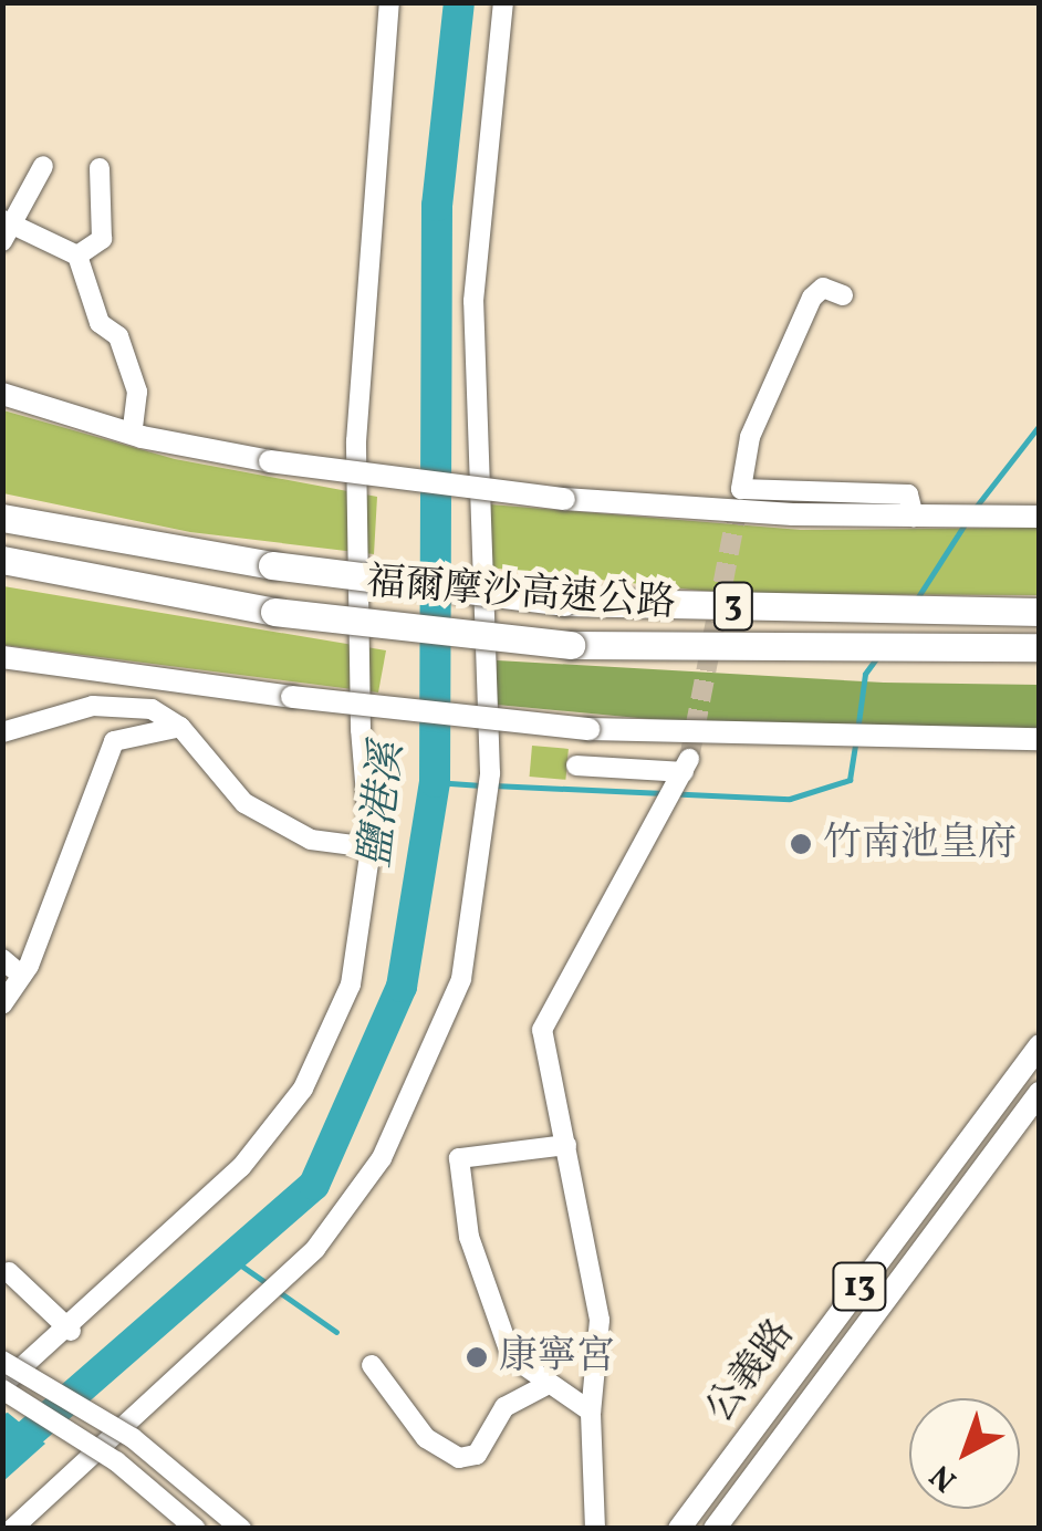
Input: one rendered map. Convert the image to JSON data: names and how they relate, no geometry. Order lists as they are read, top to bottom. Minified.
{"streets":{"highway":["福爾摩沙高速公路","3"],"main road":["13","公義路"]},"water":["鹽港溪"],"places":["竹南池皇府","康寧宮"],"north":"bottom left"}
